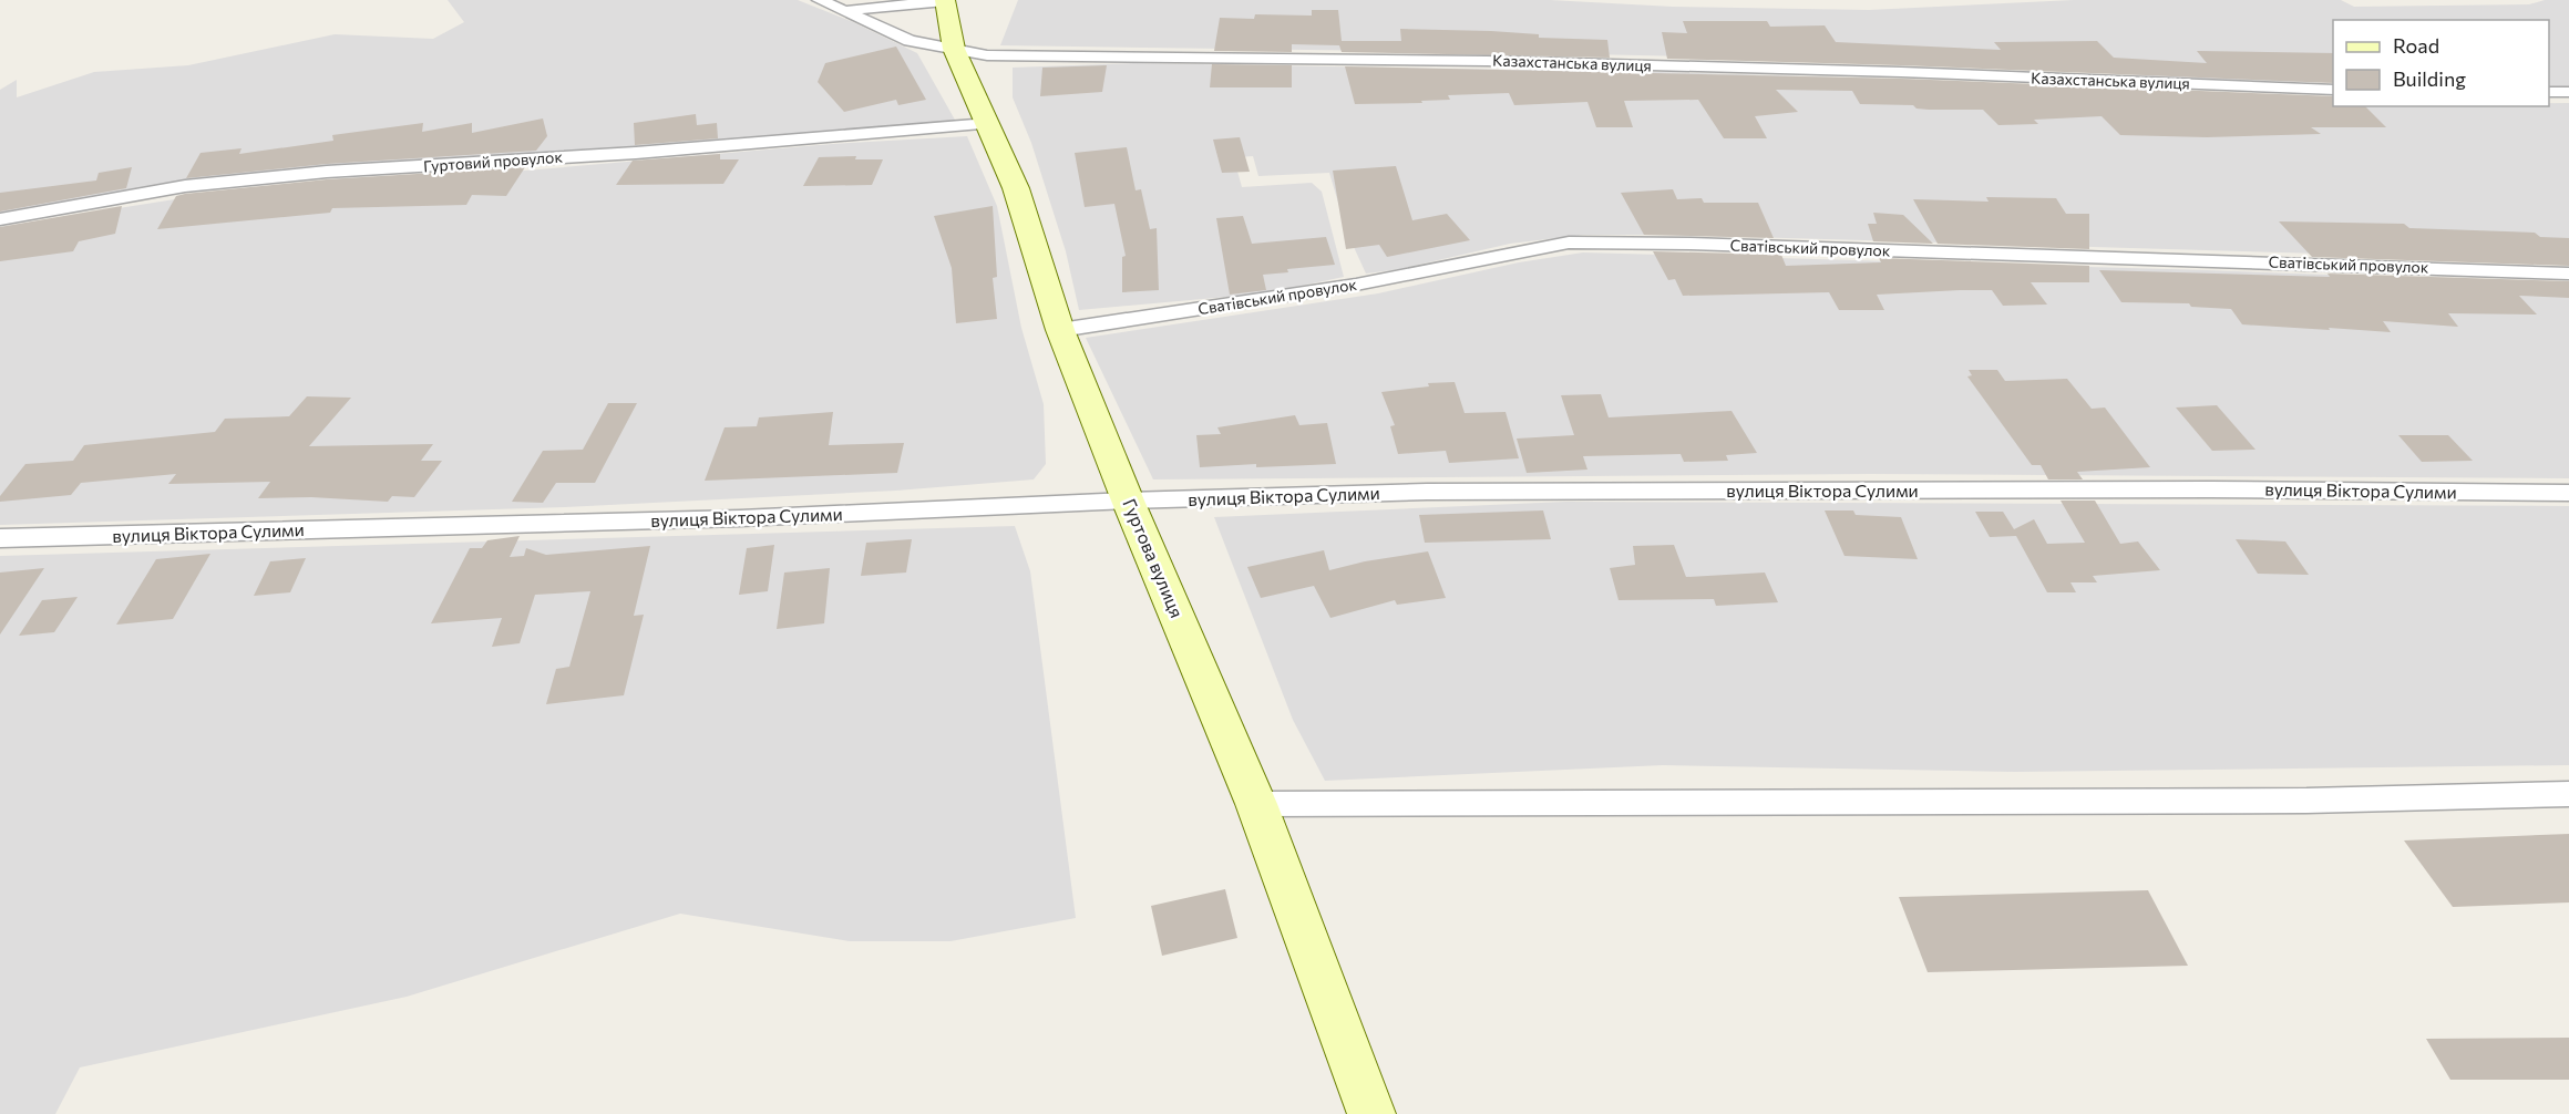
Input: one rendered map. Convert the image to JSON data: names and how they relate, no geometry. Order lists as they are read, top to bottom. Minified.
{"streets":{"street":["Казахстанська вулиця","Гуртовий провулок","Сватівський провулок","вулиця Віктора Сулими","Гуртова вулиця"]},"crossings":[["Казахстанська вулиця","Гуртова вулиця"],["Гуртовий провулок","Гуртова вулиця"],["Сватівський провулок","Гуртова вулиця"],["вулиця Віктора Сулими","Гуртова вулиця"]],"legend":["Road","Building"]}
